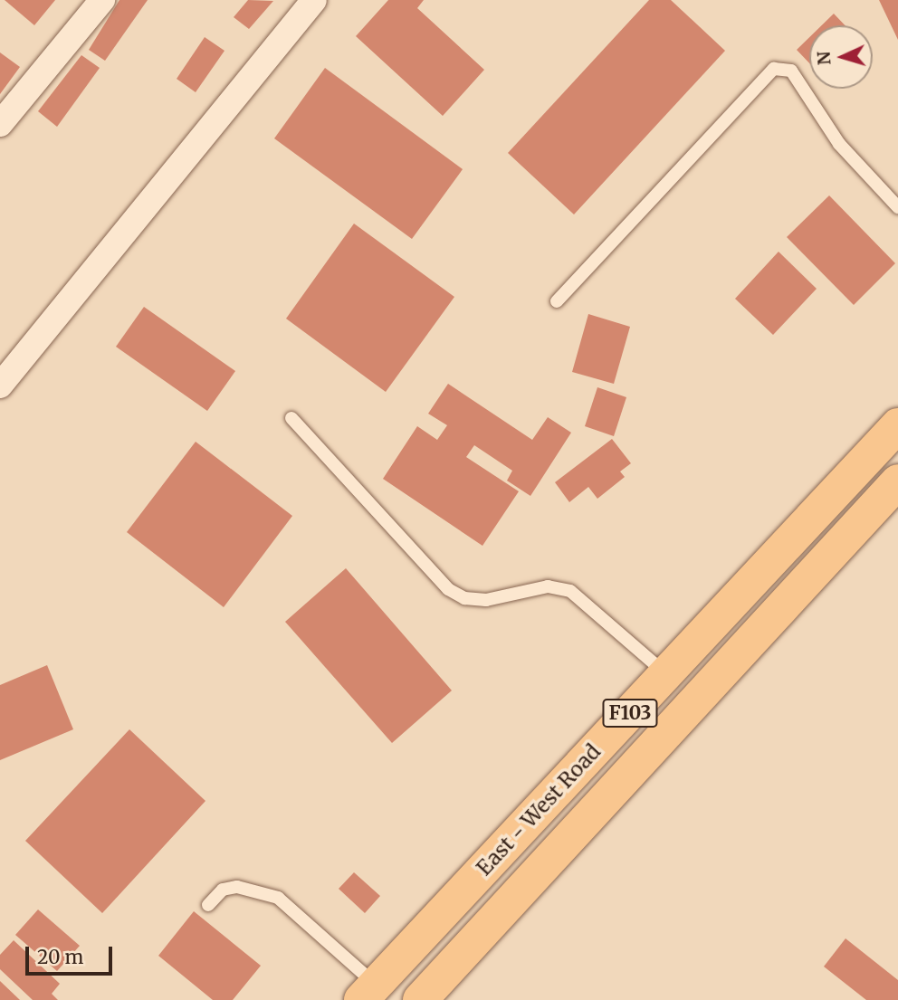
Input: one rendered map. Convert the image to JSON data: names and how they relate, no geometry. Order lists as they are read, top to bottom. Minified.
{"streets":{"main road":["F103","East - West Road"]},"scale_bar":"20 m","north":"left"}
